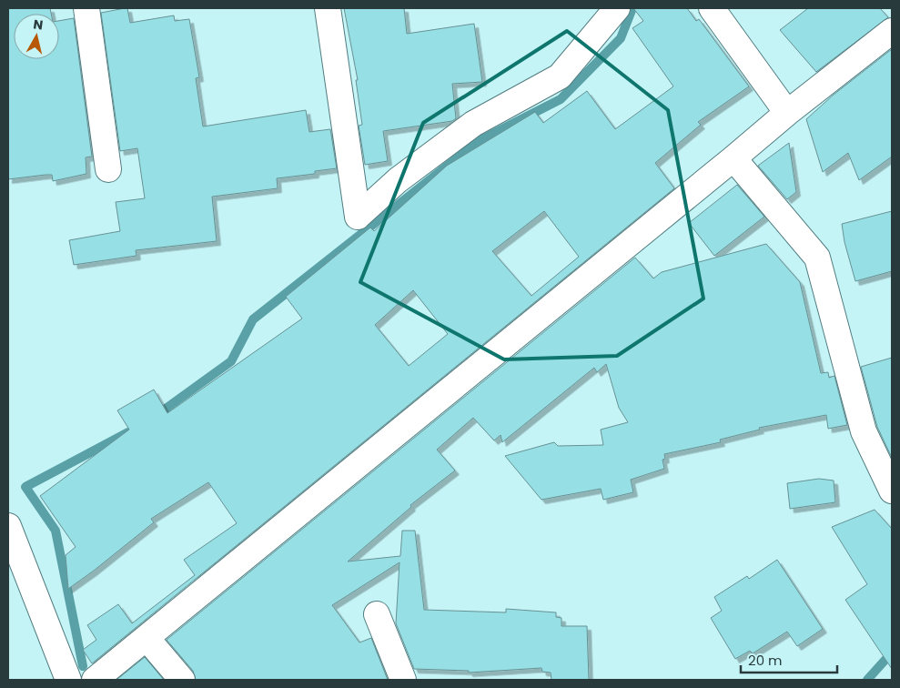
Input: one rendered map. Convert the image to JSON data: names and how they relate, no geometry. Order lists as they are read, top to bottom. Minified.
{"scale_bar":"20 m","north":"top"}
